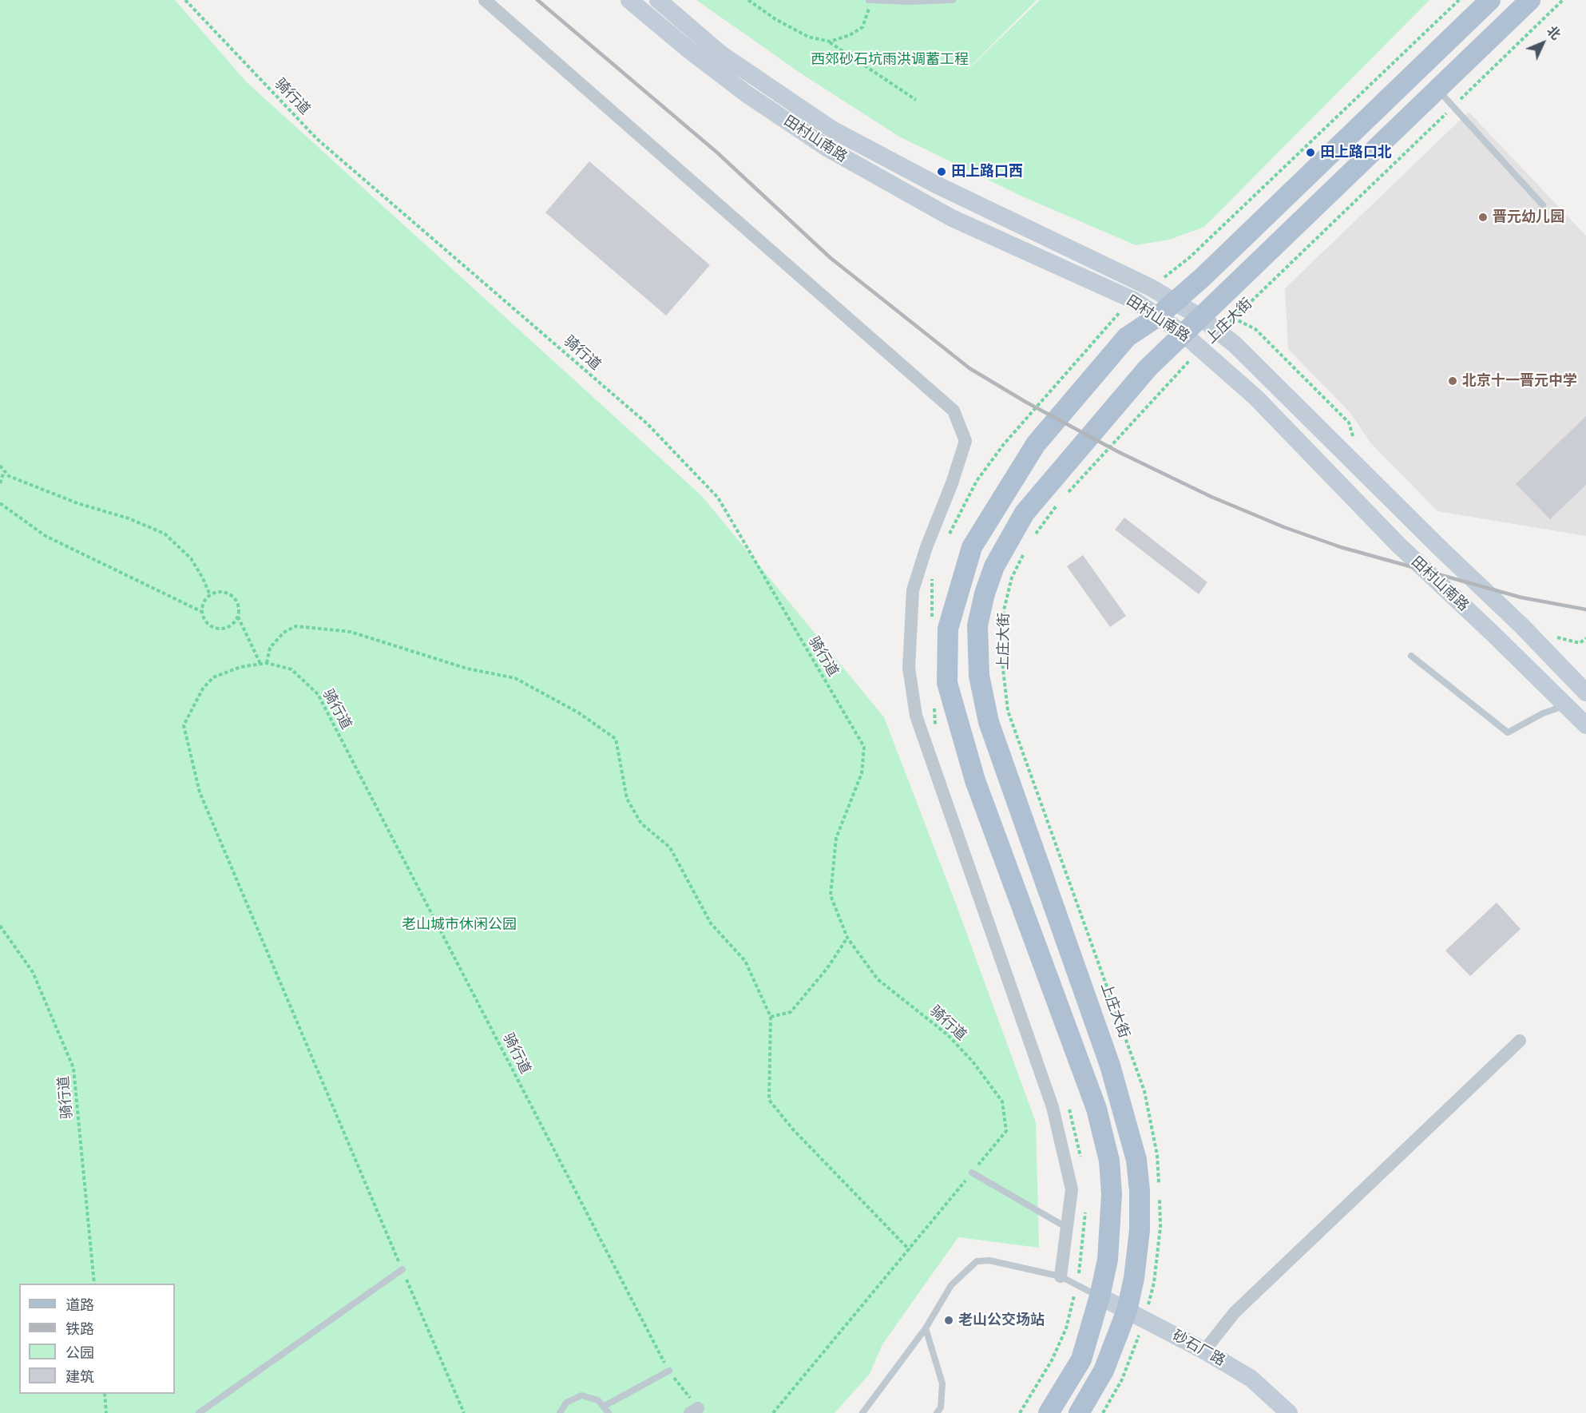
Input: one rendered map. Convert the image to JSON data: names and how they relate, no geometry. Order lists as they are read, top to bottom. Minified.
{"streets":{"main road":["田村山南路","上庄大街","砂石厂路"],"path":["骑行道"]},"crossings":[["田村山南路","上庄大街"],["上庄大街","砂石厂路"]],"parks":["西郊砂石坑雨洪调蓄工程","老山城市休闲公园"],"places":["田上路口北","田上路口西","晋元幼儿园","北京十一晋元中学","老山公交场站"],"legend":["道路","铁路","公园","建筑"],"north":"top right"}
